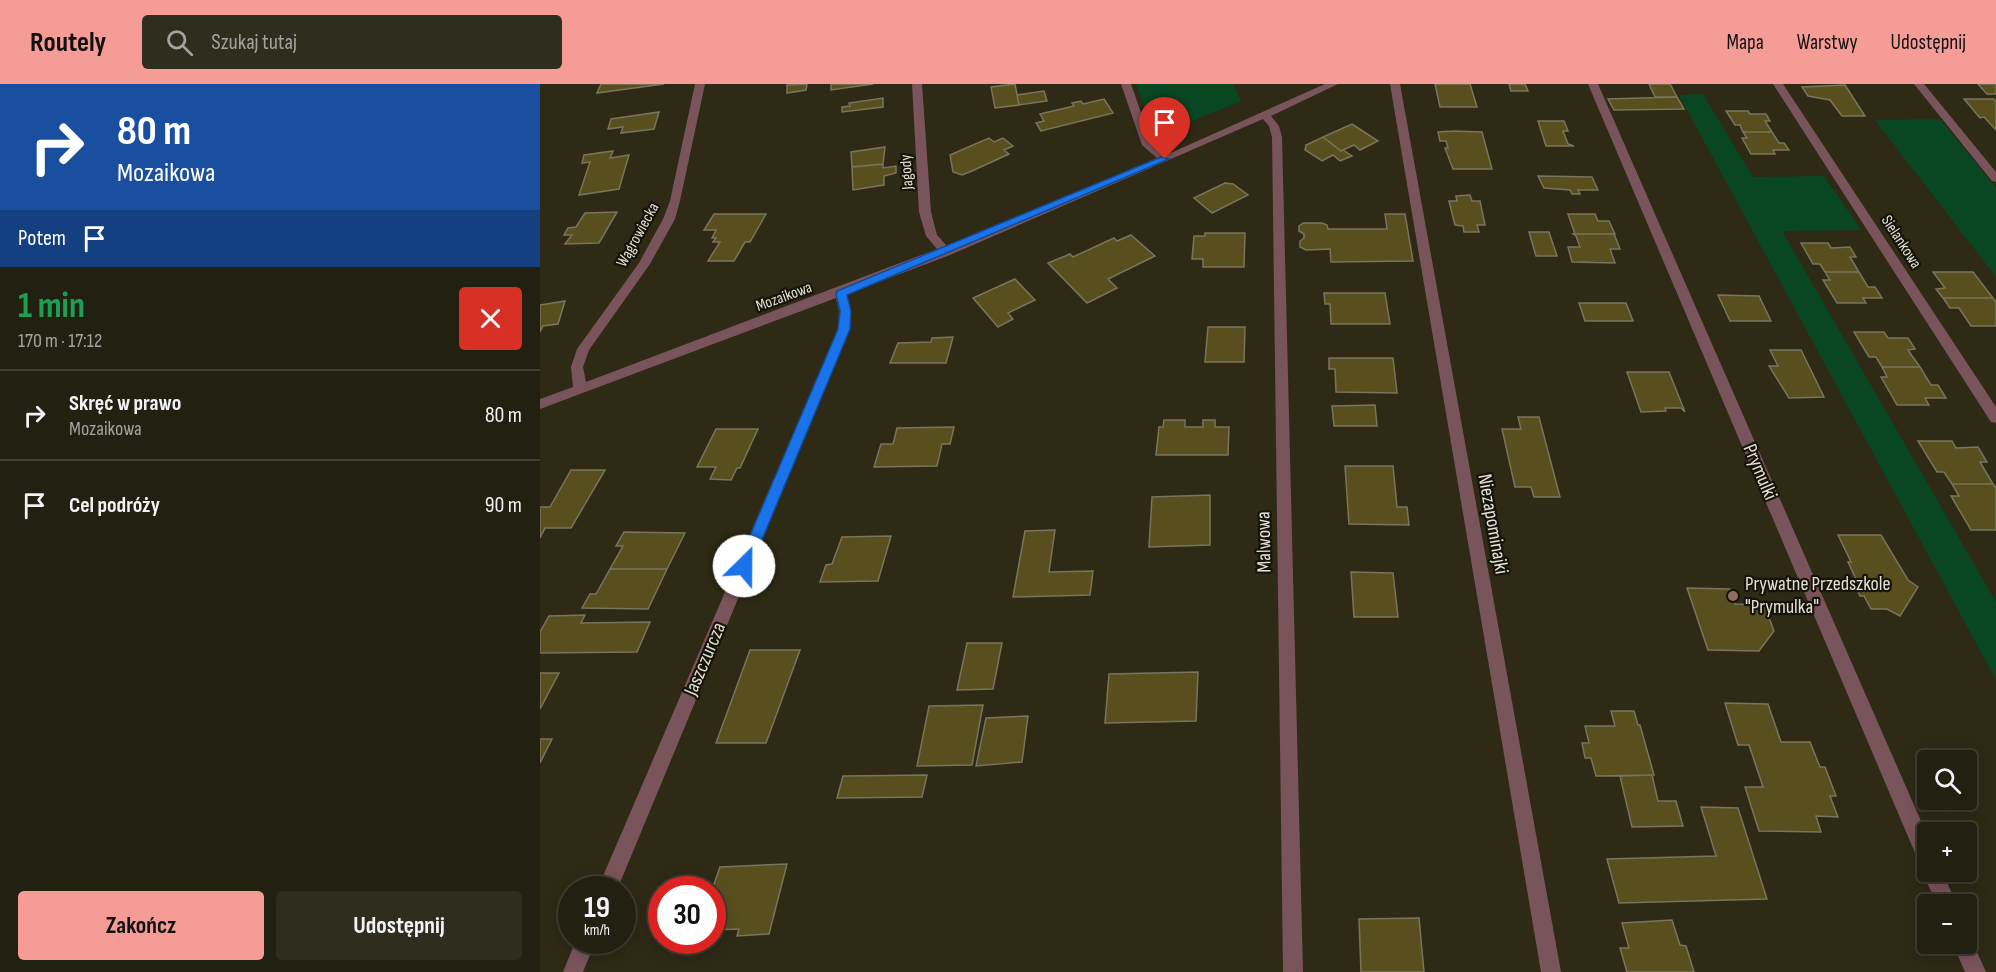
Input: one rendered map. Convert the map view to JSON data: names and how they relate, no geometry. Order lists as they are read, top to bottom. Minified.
{"streets":{"street":["Jagody","Wągrowiecka","Sielankowa","Mozaikowa","Prymulki","Niezapominajki","Malwowa","Jaszczurcza"]},"crossings":[["Jagody","Mozaikowa"],["Wągrowiecka","Mozaikowa"],["Mozaikowa","Malwowa"],["Mozaikowa","Jaszczurcza"]],"places":["Prywatne Przedszkole \"Prymulka\""],"page":{"header":"Routely","search":"Szukaj tutaj","nav":["Mapa","Warstwy","Udostępnij"],"turn":["80 m","Mozaikowa"],"then":"Potem","heading":["1 min","170 m · 17:12"],"list":[{"name":"Skręć w prawo","note":"Mozaikowa","value":"80 m"},{"name":"Cel podróży","value":"90 m"}],"map_buttons":["+","−"],"speed":"19 km/h","limit":"30","buttons":["Zakończ","Udostępnij"]}}
